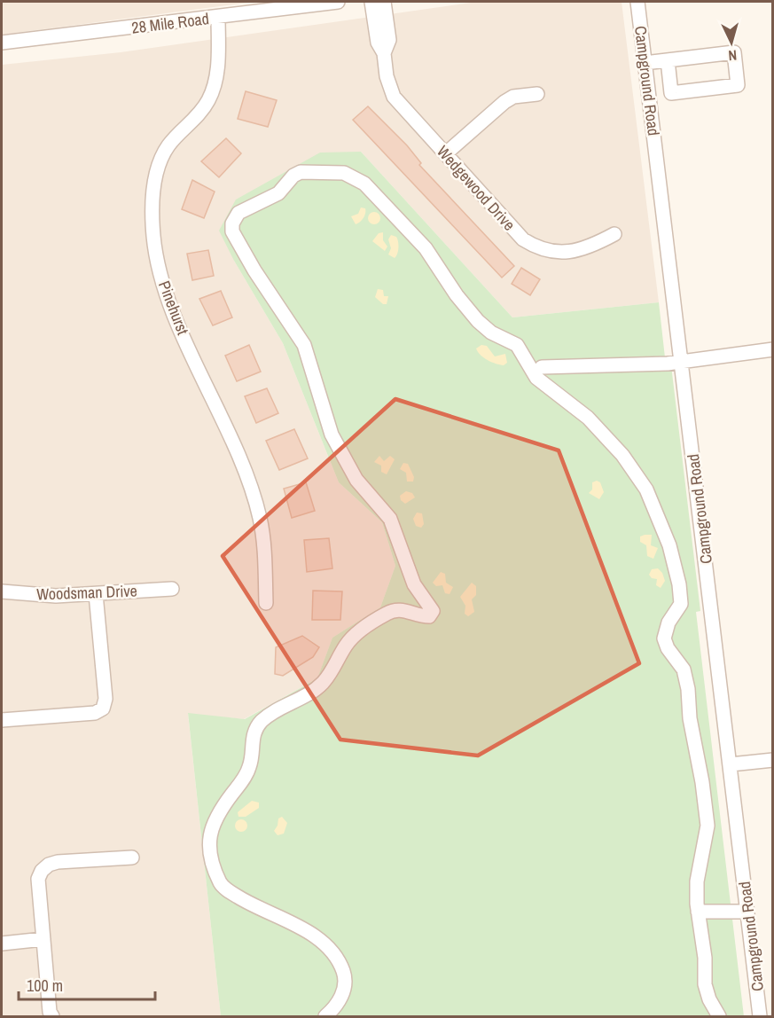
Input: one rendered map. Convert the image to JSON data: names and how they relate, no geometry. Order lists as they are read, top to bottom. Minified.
{"streets":{"street":["28 Mile Road","Campground Road","Wedgewood Drive","Pinehurst","Woodsman Drive"]},"crossings":[["28 Mile Road","Pinehurst"]],"scale_bar":"100 m","north":"bottom"}
